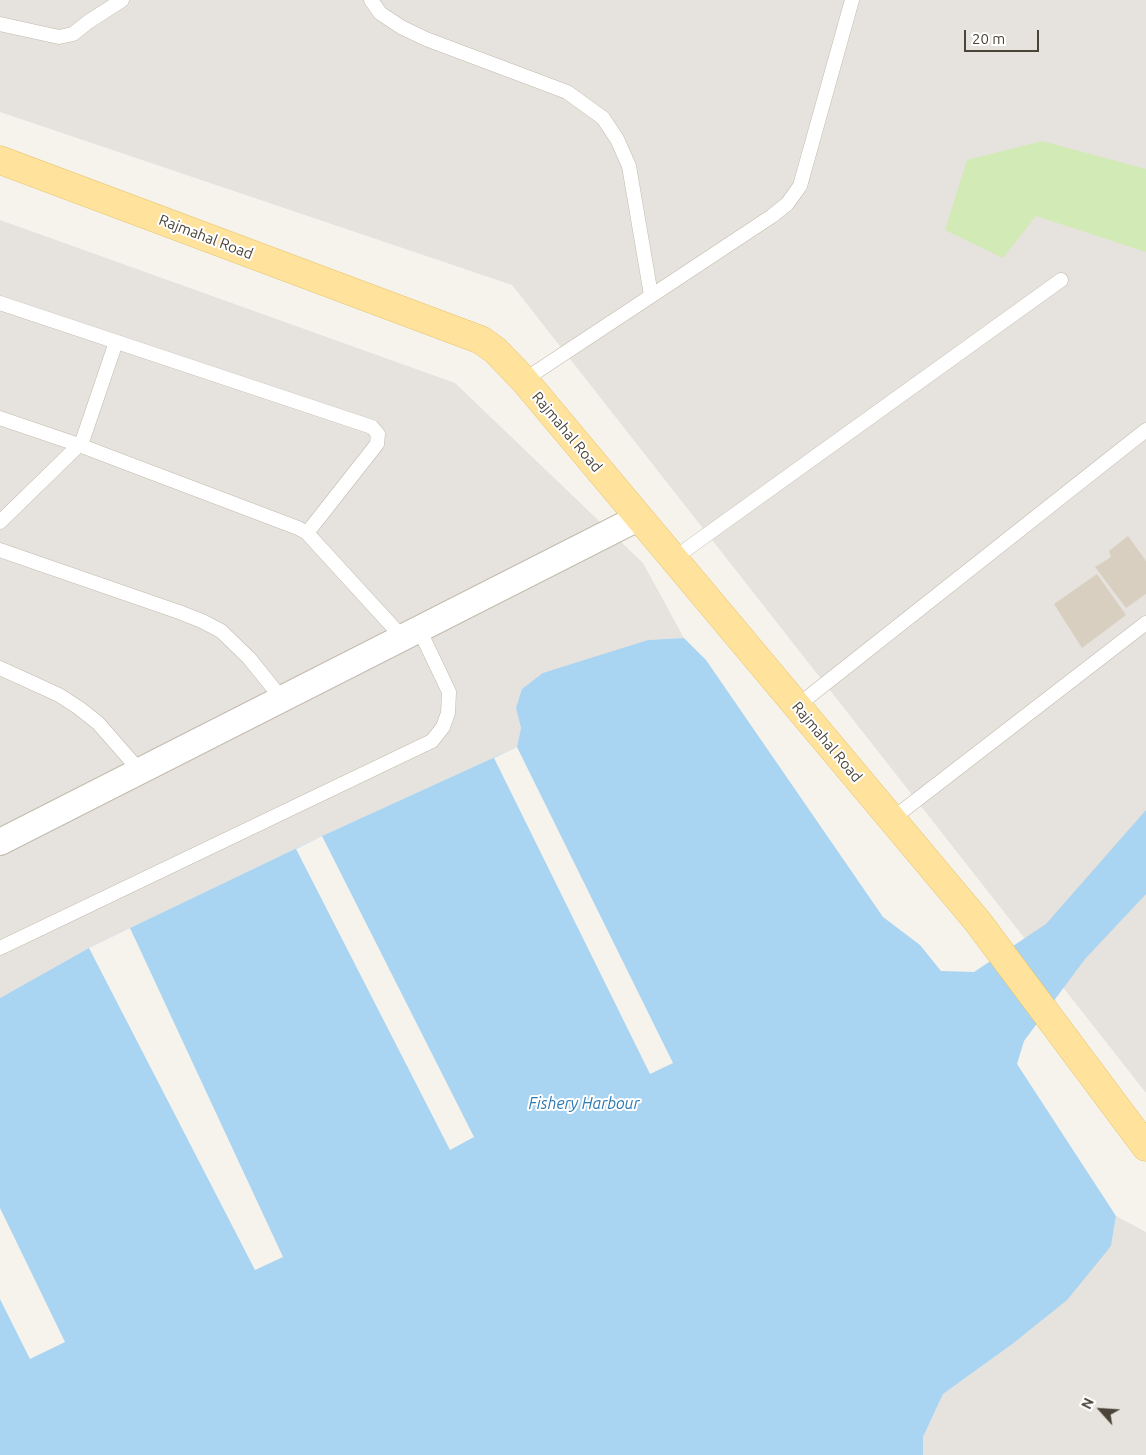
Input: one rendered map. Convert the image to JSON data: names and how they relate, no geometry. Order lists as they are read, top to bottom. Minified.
{"streets":{"main road":["Rajmahal Road"]},"water":["Fishery Harbour"],"scale_bar":"20 m","north":"top left"}
